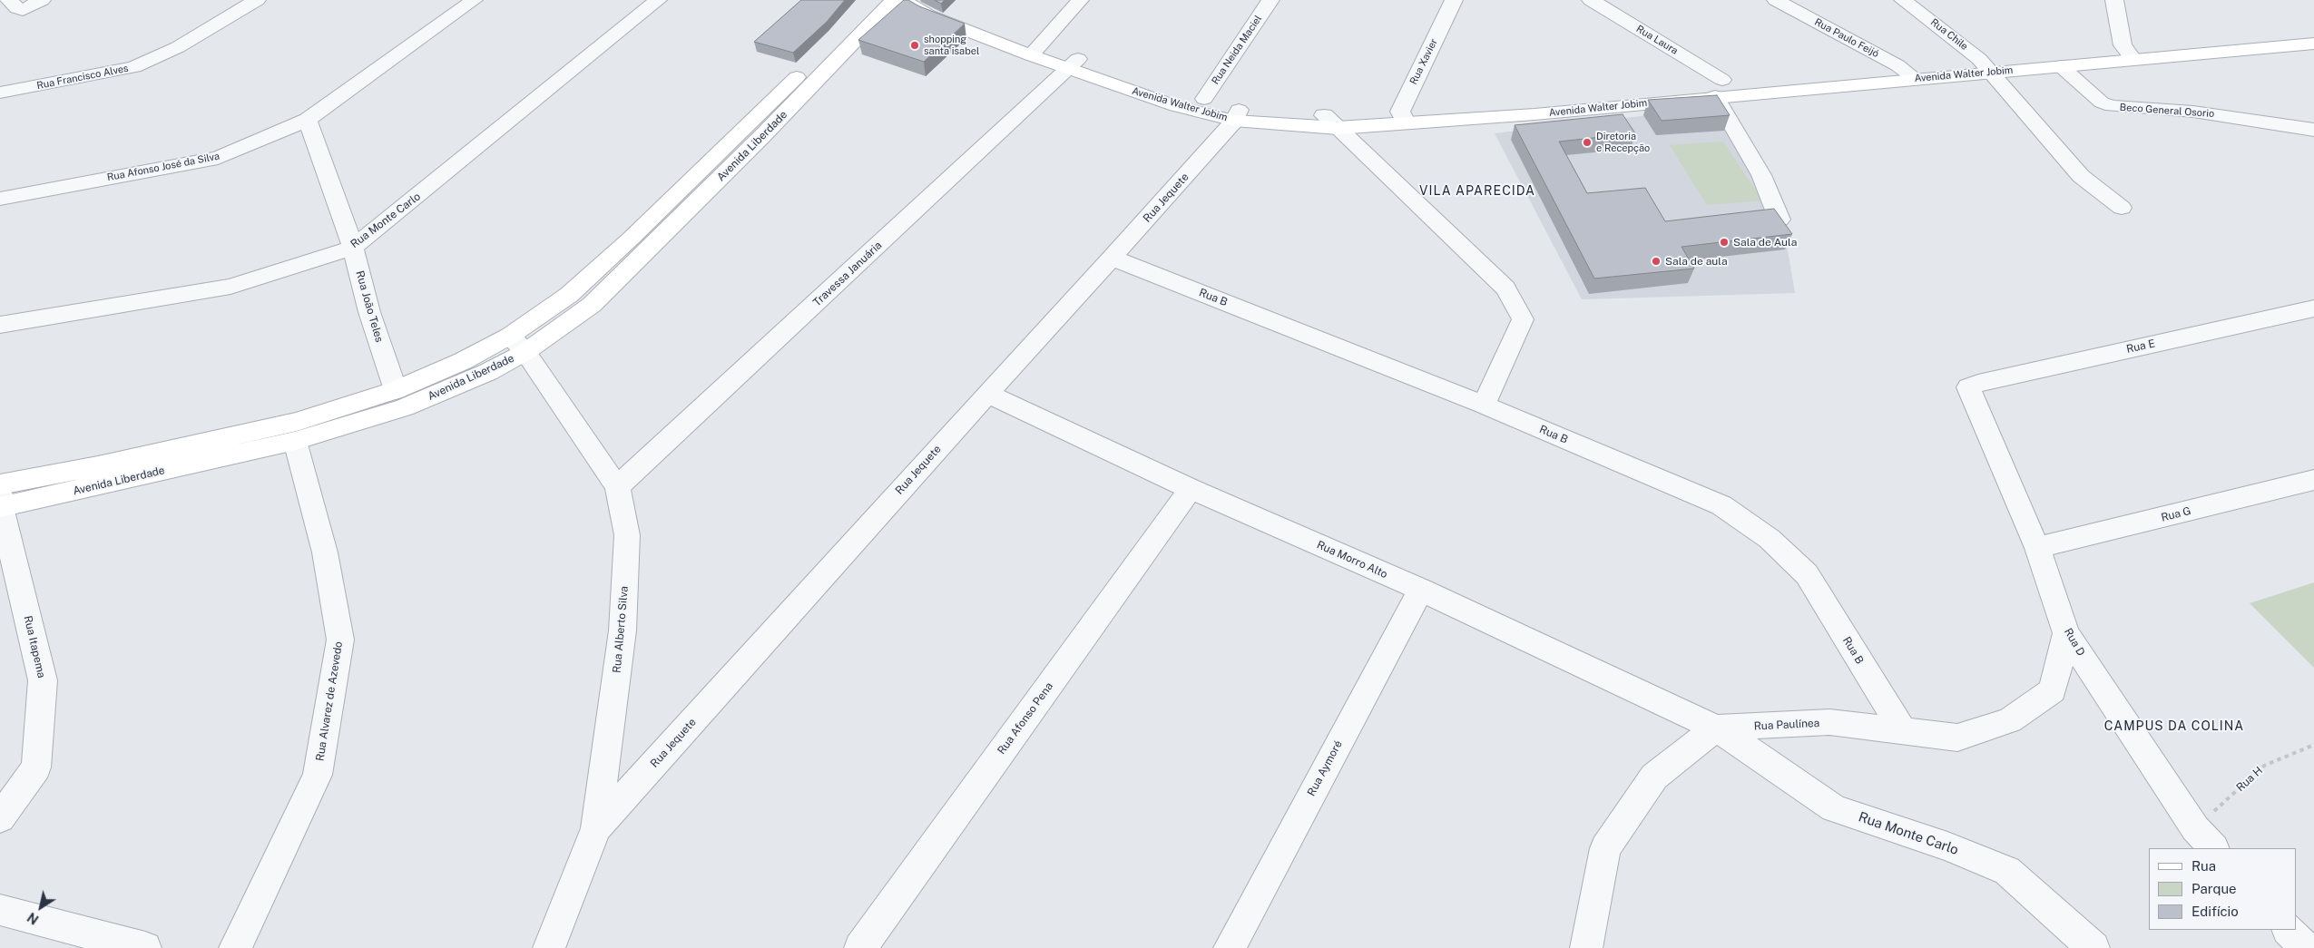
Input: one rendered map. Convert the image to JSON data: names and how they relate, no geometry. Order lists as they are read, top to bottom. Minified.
{"streets":{"main road":["Avenida Walter Jobim","Avenida Liberdade"],"street":["Rua Chile","Rua Paulo Feijó","Rua Laura","Rua Neida Maciel","Rua Xavier","Rua Francisco Alves","Beco General Osorio","Rua Afonso José da Silva","Rua Jequete","Rua Monte Carlo","Travessa Januária","Rua B","Rua João Teles","Rua E","Rua G","Rua Morro Alto","Rua Alberto Silva","Rua D","Rua Itapema","Rua Alvarez de Azevedo","Rua Afonso Pena","Rua Paulínea","Rua Aymoré"],"path":["Rua H"]},"crossings":[["Rua Chile","Avenida Walter Jobim"],["Rua Paulo Feijó","Avenida Walter Jobim"],["Rua Laura","Avenida Walter Jobim"],["Rua Neida Maciel","Avenida Walter Jobim"],["Rua Xavier","Avenida Walter Jobim"],["Avenida Walter Jobim","Beco General Osorio"],["Avenida Walter Jobim","Rua Jequete"],["Avenida Walter Jobim","Travessa Januária"],["Avenida Liberdade","Rua João Teles"],["Avenida Liberdade","Rua Alberto Silva"],["Avenida Liberdade","Rua Itapema"],["Avenida Liberdade","Rua Alvarez de Azevedo"],["Rua Afonso José da Silva","Rua João Teles"],["Rua Jequete","Rua B"],["Rua Jequete","Rua Morro Alto"],["Rua Jequete","Rua Alberto Silva"],["Rua Monte Carlo","Rua João Teles"],["Rua Monte Carlo","Rua Morro Alto"],["Rua Monte Carlo","Rua Paulínea"],["Travessa Januária","Rua Alberto Silva"],["Rua B","Rua Paulínea"],["Rua E","Rua D"],["Rua G","Rua D"],["Rua Morro Alto","Rua Afonso Pena"],["Rua Morro Alto","Rua Paulínea"],["Rua Morro Alto","Rua Aymoré"],["Rua D","Rua Paulínea"],["Rua D","Rua H"]],"districts":["VILA APARECIDA","CAMPUS DA COLINA"],"places":["shopping santa isabel","Diretoria e Recepção","Sala de Aula","Sala de aula"],"legend":["Rua","Parque","Edifício"],"north":"bottom left"}
